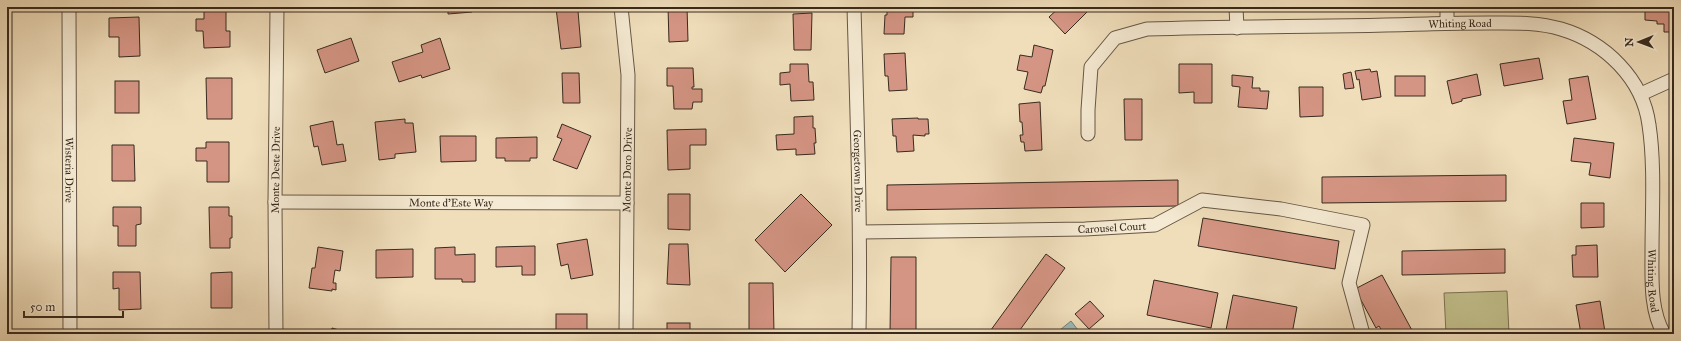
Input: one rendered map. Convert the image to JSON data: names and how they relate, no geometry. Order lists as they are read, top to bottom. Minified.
{"streets":{"street":["Whiting Road","Monte Deste Drive","Monte Doro Drive","Wisteria Drive","Georgetown Drive","Monte d'Este Way","Carousel Court"]},"crossings":[["Monte Deste Drive","Monte d'Este Way"],["Monte Doro Drive","Monte d'Este Way"],["Georgetown Drive","Carousel Court"]],"scale_bar":"50 m","north":"left"}
